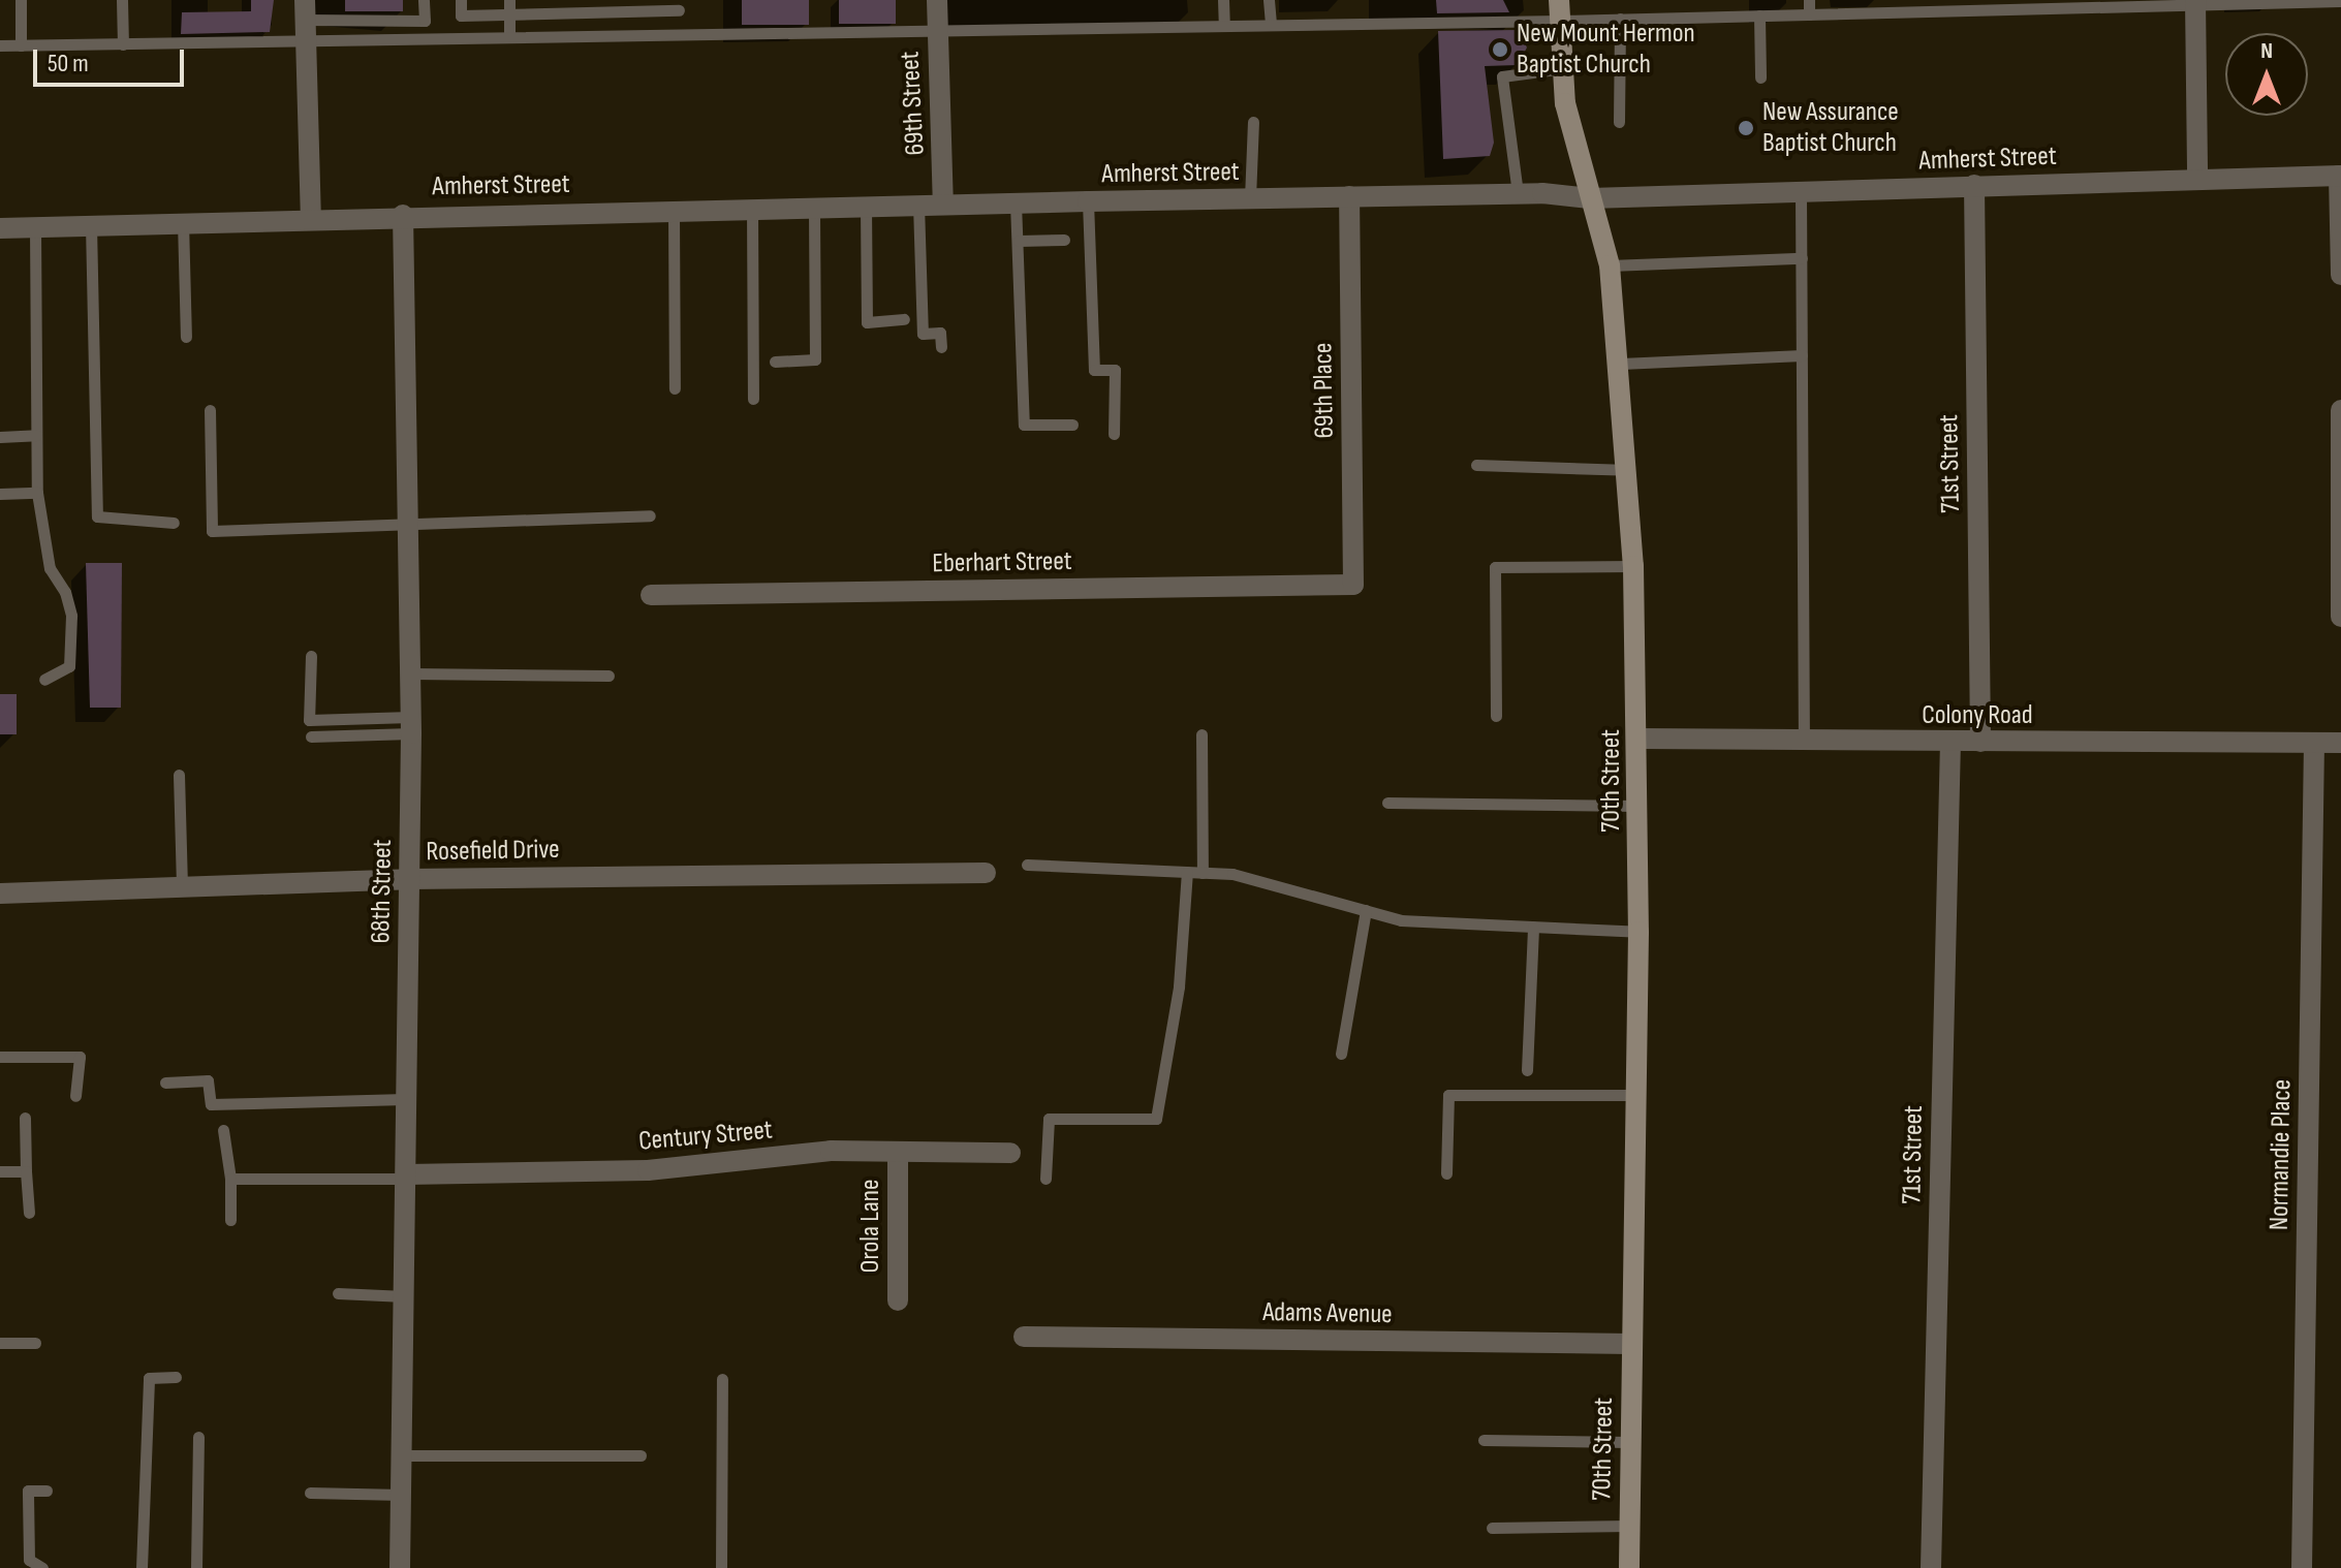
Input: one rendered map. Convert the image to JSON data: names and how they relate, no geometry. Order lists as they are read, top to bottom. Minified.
{"streets":{"main road":["70th Street"],"street":["69th Street","Amherst Street","69th Place","71st Street","Eberhart Street","Colony Road","Rosefield Drive","68th Street","Century Street","Normandie Place","Orola Lane","Adams Avenue"]},"crossings":[["69th Street","Amherst Street"],["Amherst Street","69th Place"],["Amherst Street","71st Street"],["Amherst Street","70th Street"],["Amherst Street","68th Street"],["69th Place","Eberhart Street"],["71st Street","Colony Road"],["Colony Road","70th Street"],["Colony Road","Normandie Place"],["70th Street","Adams Avenue"],["Rosefield Drive","68th Street"],["68th Street","Century Street"],["Century Street","Orola Lane"]],"places":["New Mount Hermon Baptist Church","New Assurance Baptist Church"],"scale_bar":"50 m","north":"top"}
